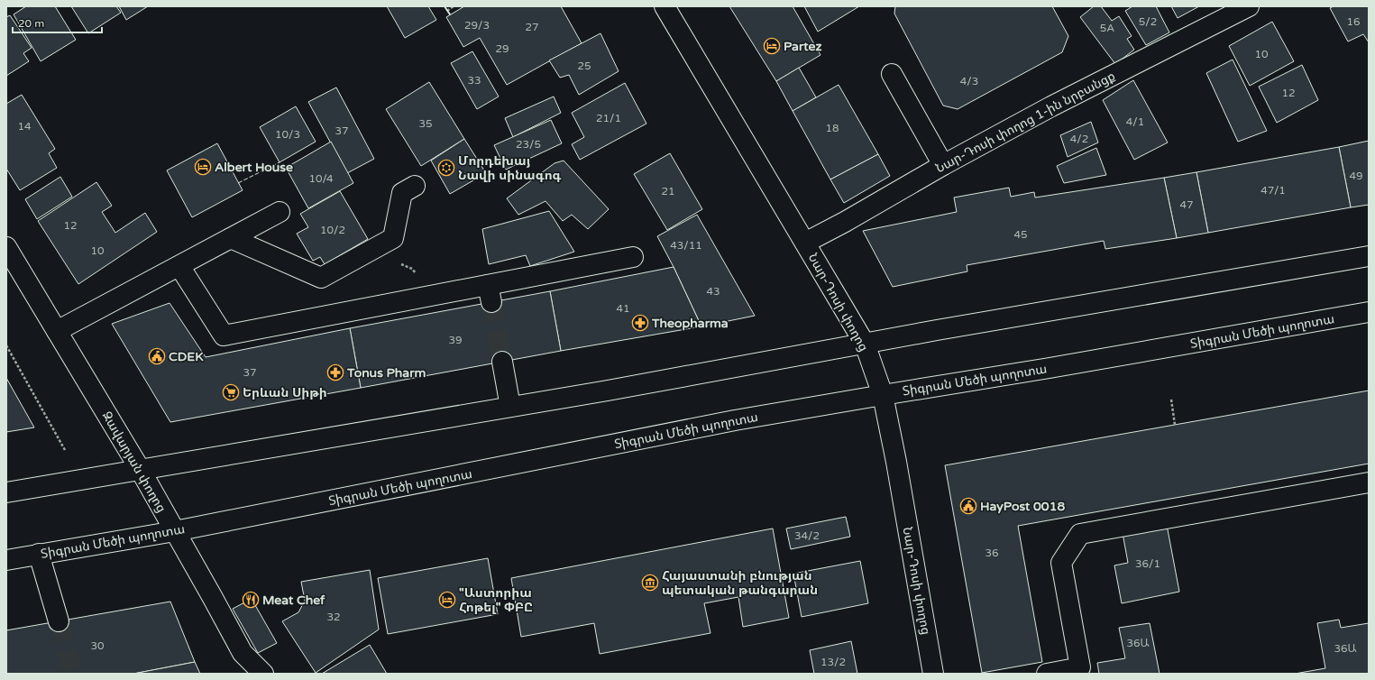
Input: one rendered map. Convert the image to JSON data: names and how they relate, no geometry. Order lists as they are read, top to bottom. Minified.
{"streets":{"main road":["Նար-Դոսի փողոց 1-ին նրբանցք","Նար-Դոսի փողոց","Տիգրան Մեծի պողոտա","Զավարյան փողոց"]},"crossings":[["Նար-Դոսի փողոց 1-ին նրբանցք","Նար-Դոսի փողոց"],["Նար-Դոսի փողոց","Տիգրան Մեծի պողոտա"],["Տիգրան Մեծի պողոտա","Զավարյան փողոց"]],"places":{"hotel":["Partez","Albert House","\"Աստորիա Հոթել\" ՓԲԸ"],"synagogue":["Մորդեխայ Նավի սինագոգ"],"pharmacy":["Theopharma","Tonus Pharm"],"public building":["CDEK","HayPost 0018"],"supermarket":["Երևան Սիթի"],"museum":["Հայաստանի բնության պետական թանգարան"],"restaurant":["Meat Chef"]},"house_numbers":["5/2","16","29/3","27","5A","29","10","25","33","4/3","12","21/1","4/1","35","14","18","37","10/3","4/2","23/5","49","10/4","47/1","21","47","12","10/2","45","43/11","10","43","41","39","37","34/2","36","36/1","32","36Ա","30","36Ա","13/2"],"scale_bar":"20 m"}
